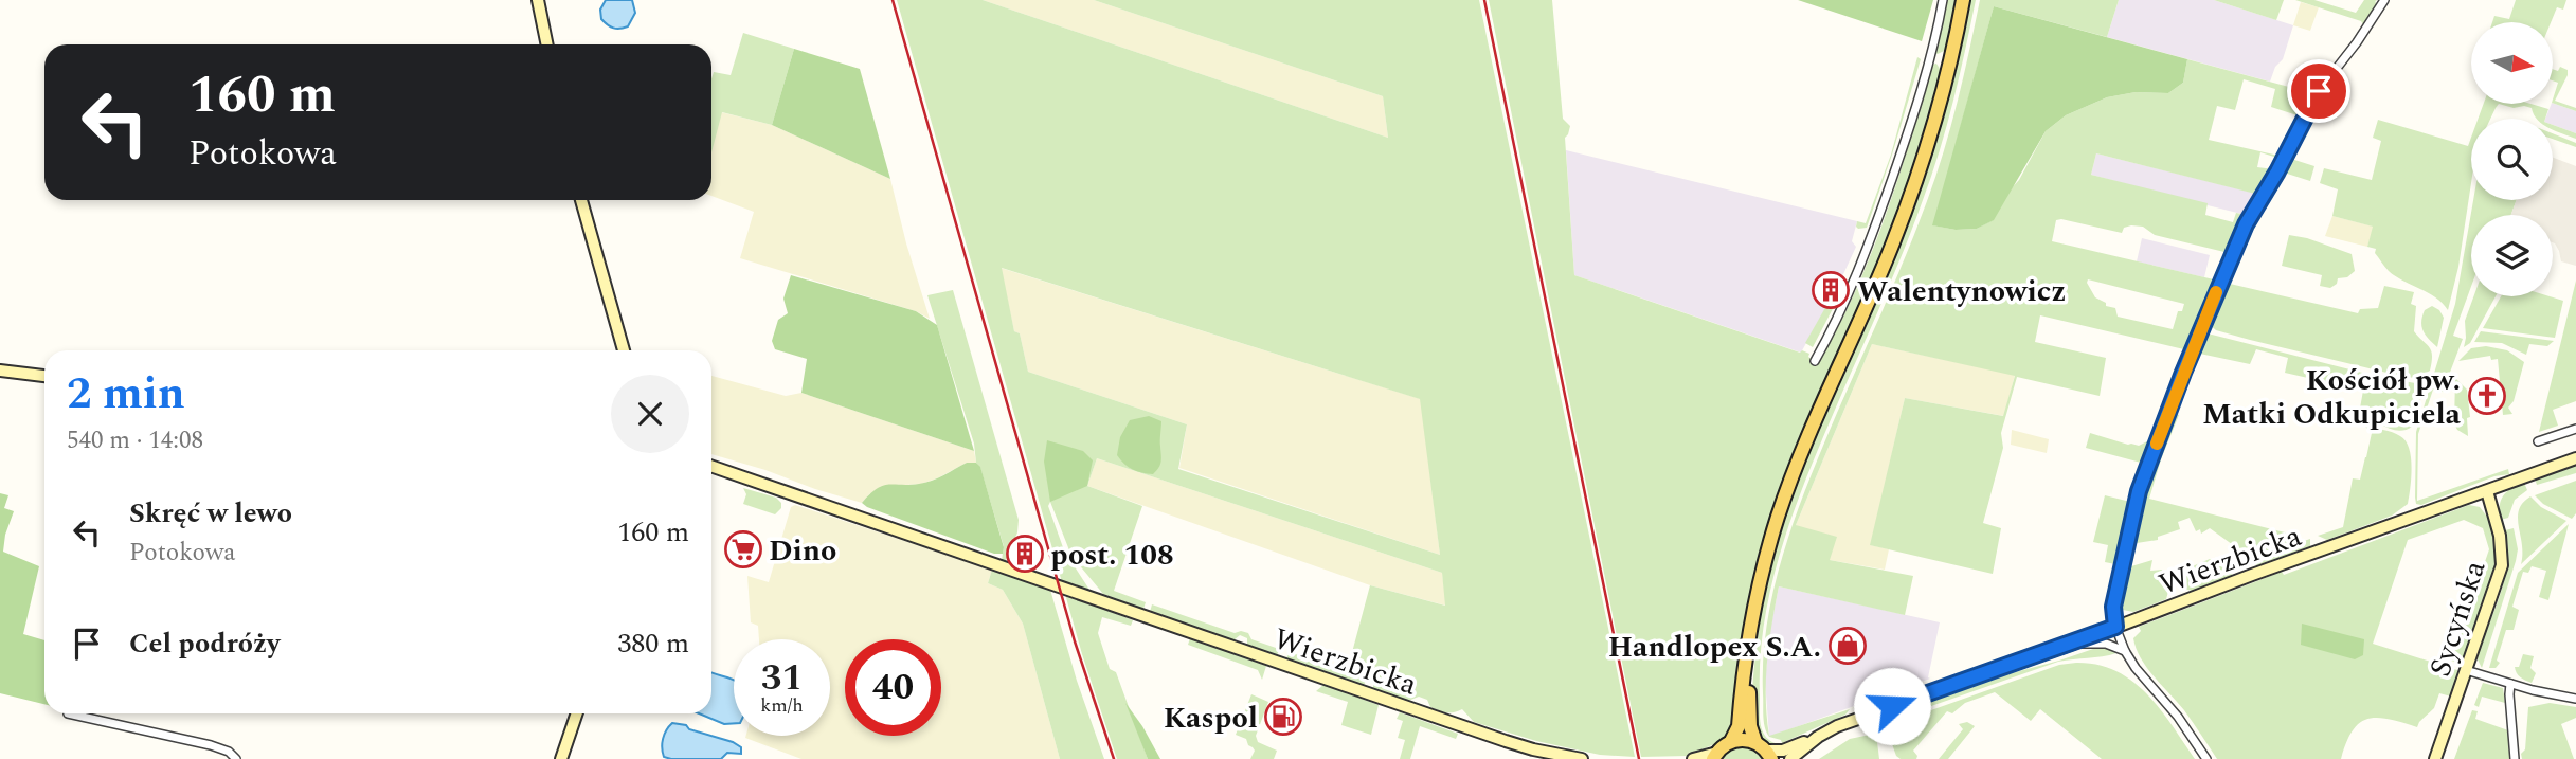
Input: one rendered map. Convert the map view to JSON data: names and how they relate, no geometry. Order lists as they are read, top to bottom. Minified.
{"streets":{"street":["Wierzbicka","Sycyńska"]},"crossings":[["Wierzbicka","Sycyńska"]],"places":{"building":["Walentynowicz","post. 108"],"church":["Kościół pw. Matki Odkupiciela"],"supermarket":["Dino"],"shop":["Handlopex S.A."],"fuel station":["Kaspol"]},"north":"right","page":{"turn":["160 m","Potokowa"],"heading":["2 min","540 m · 14:08"],"list":[{"name":"Skręć w lewo","note":"Potokowa","value":"160 m"},{"name":"Cel podróży","value":"380 m"}],"speed":"31 km/h","limit":"40"}}
